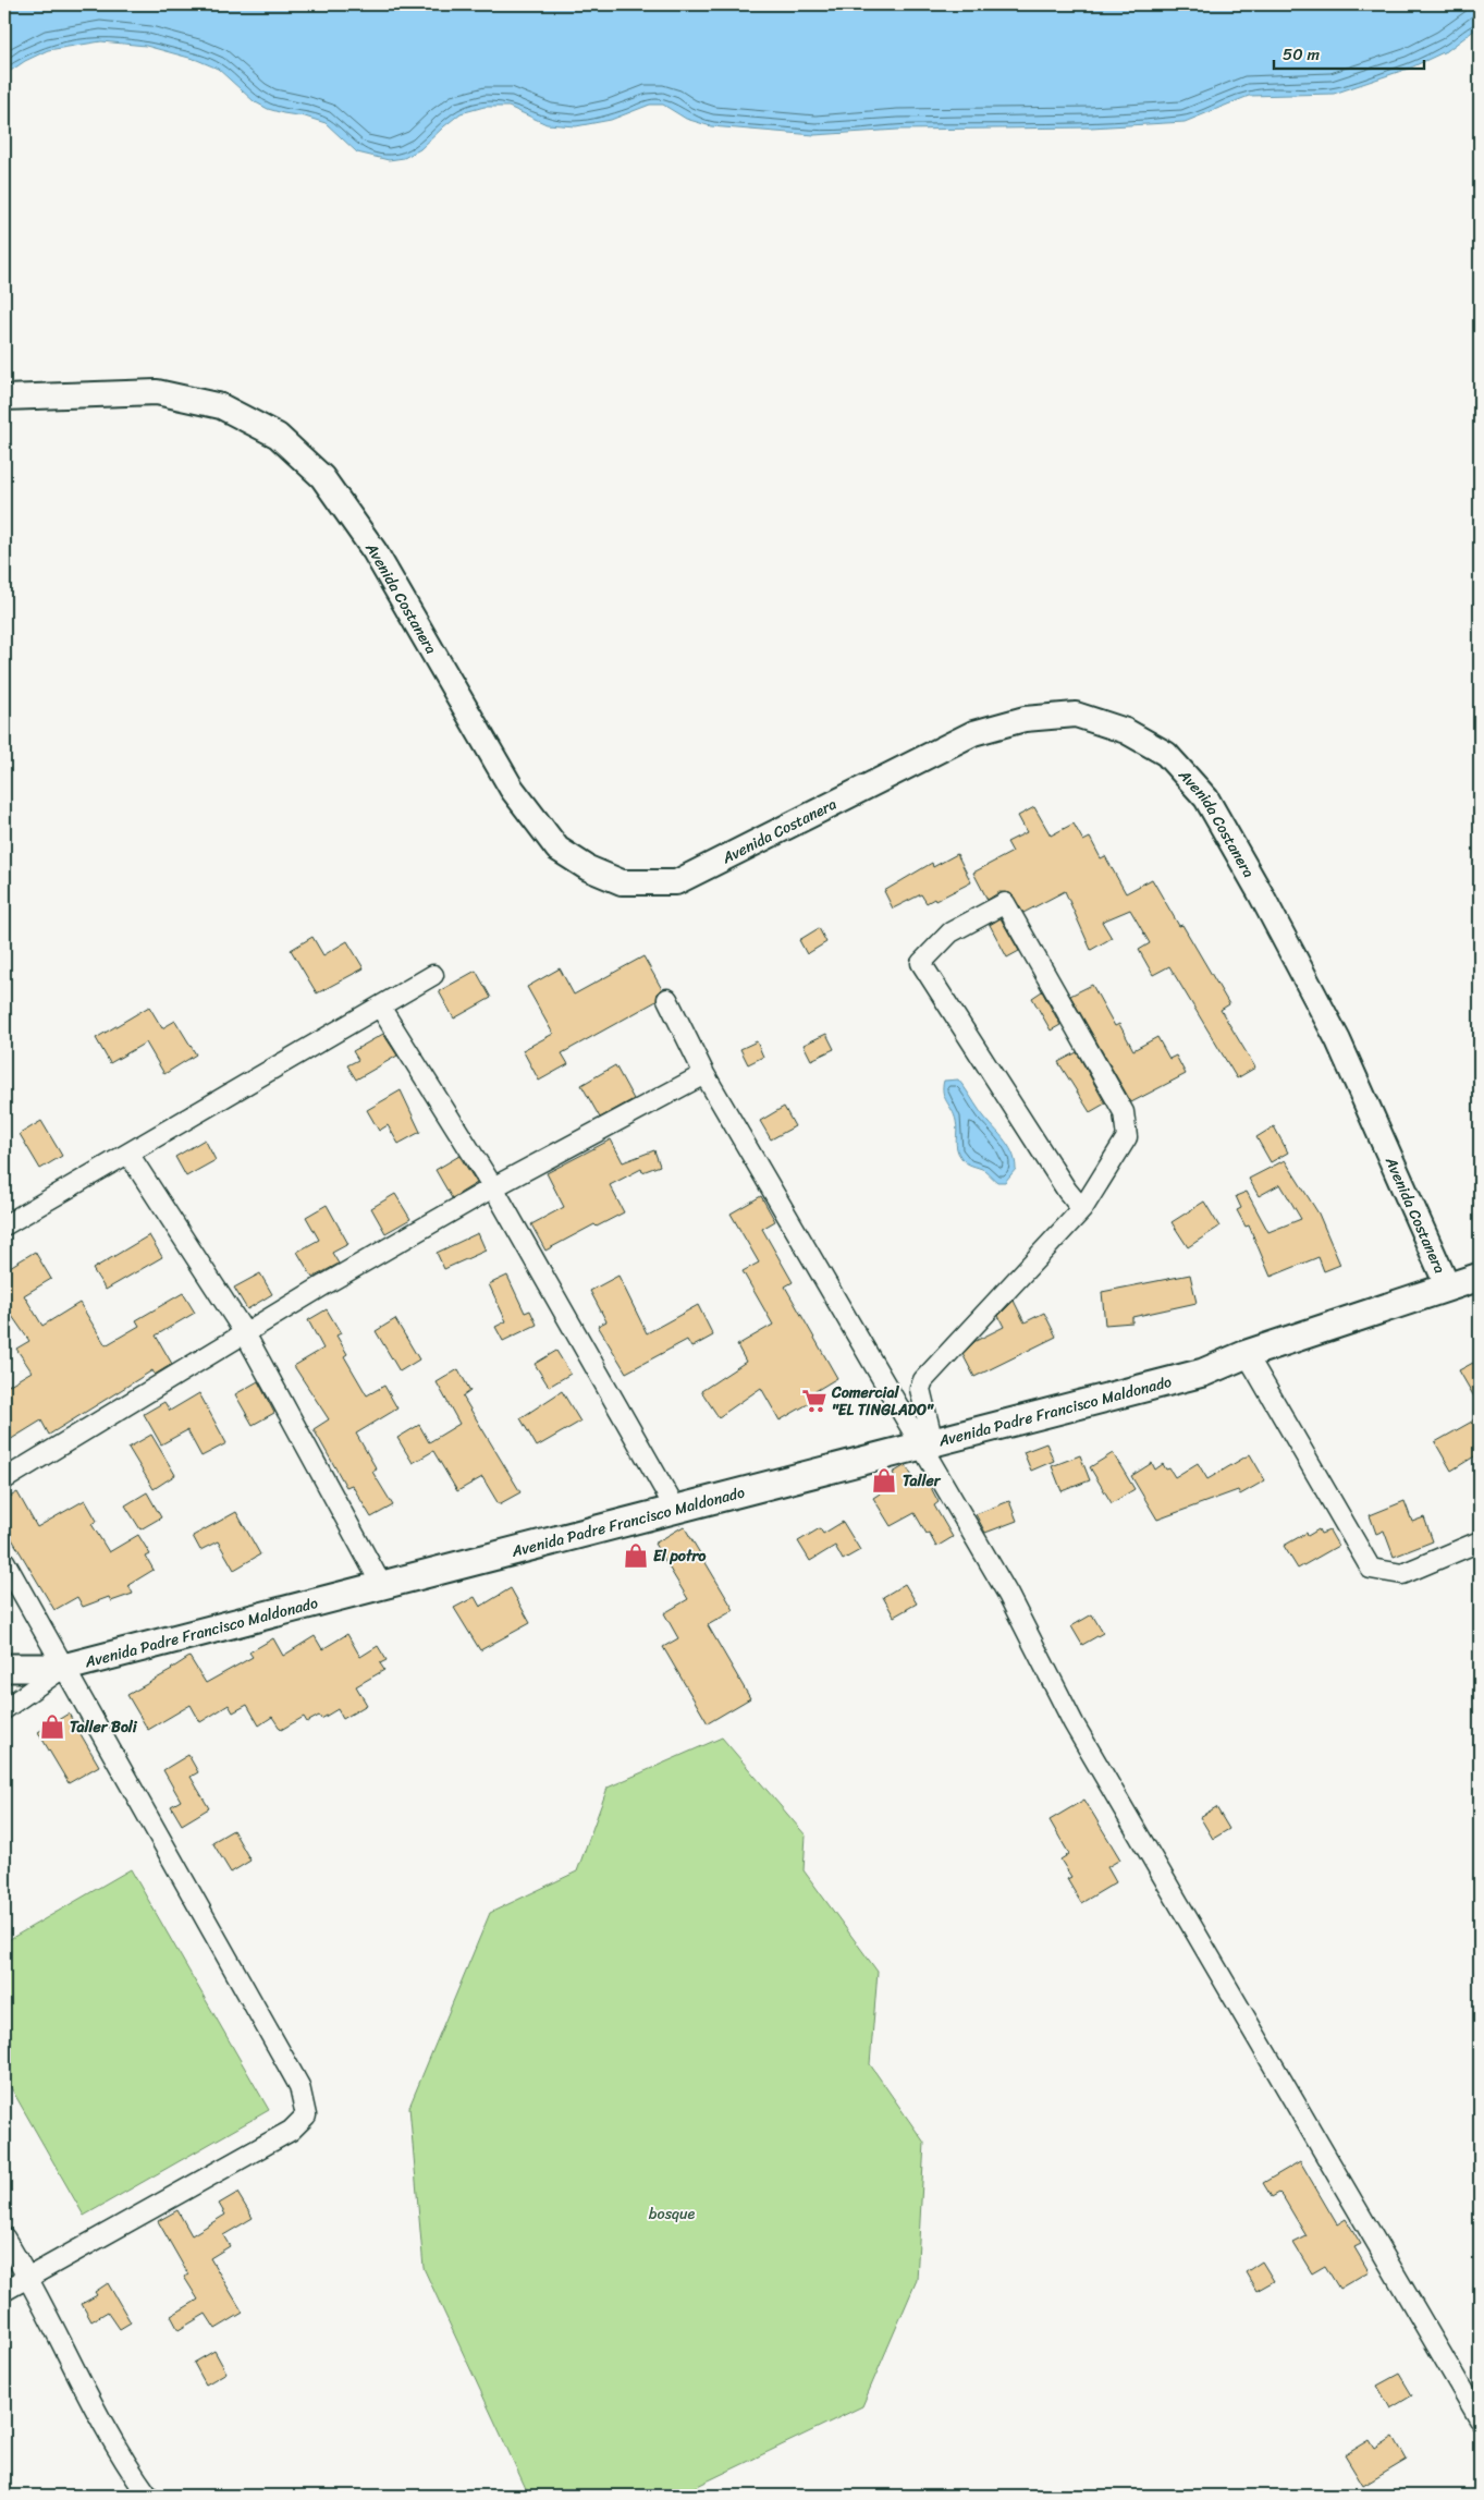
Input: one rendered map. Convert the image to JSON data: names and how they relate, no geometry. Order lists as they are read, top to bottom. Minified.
{"streets":{"main road":["Avenida Padre Francisco Maldonado"],"street":["Avenida Costanera"]},"crossings":[["Avenida Costanera","Avenida Padre Francisco Maldonado"]],"parks":["bosque"],"places":{"supermarket":["Comercial \"EL TINGLADO\""],"shop":["Taller","El potro","Taller Boli"]},"scale_bar":"50 m"}
